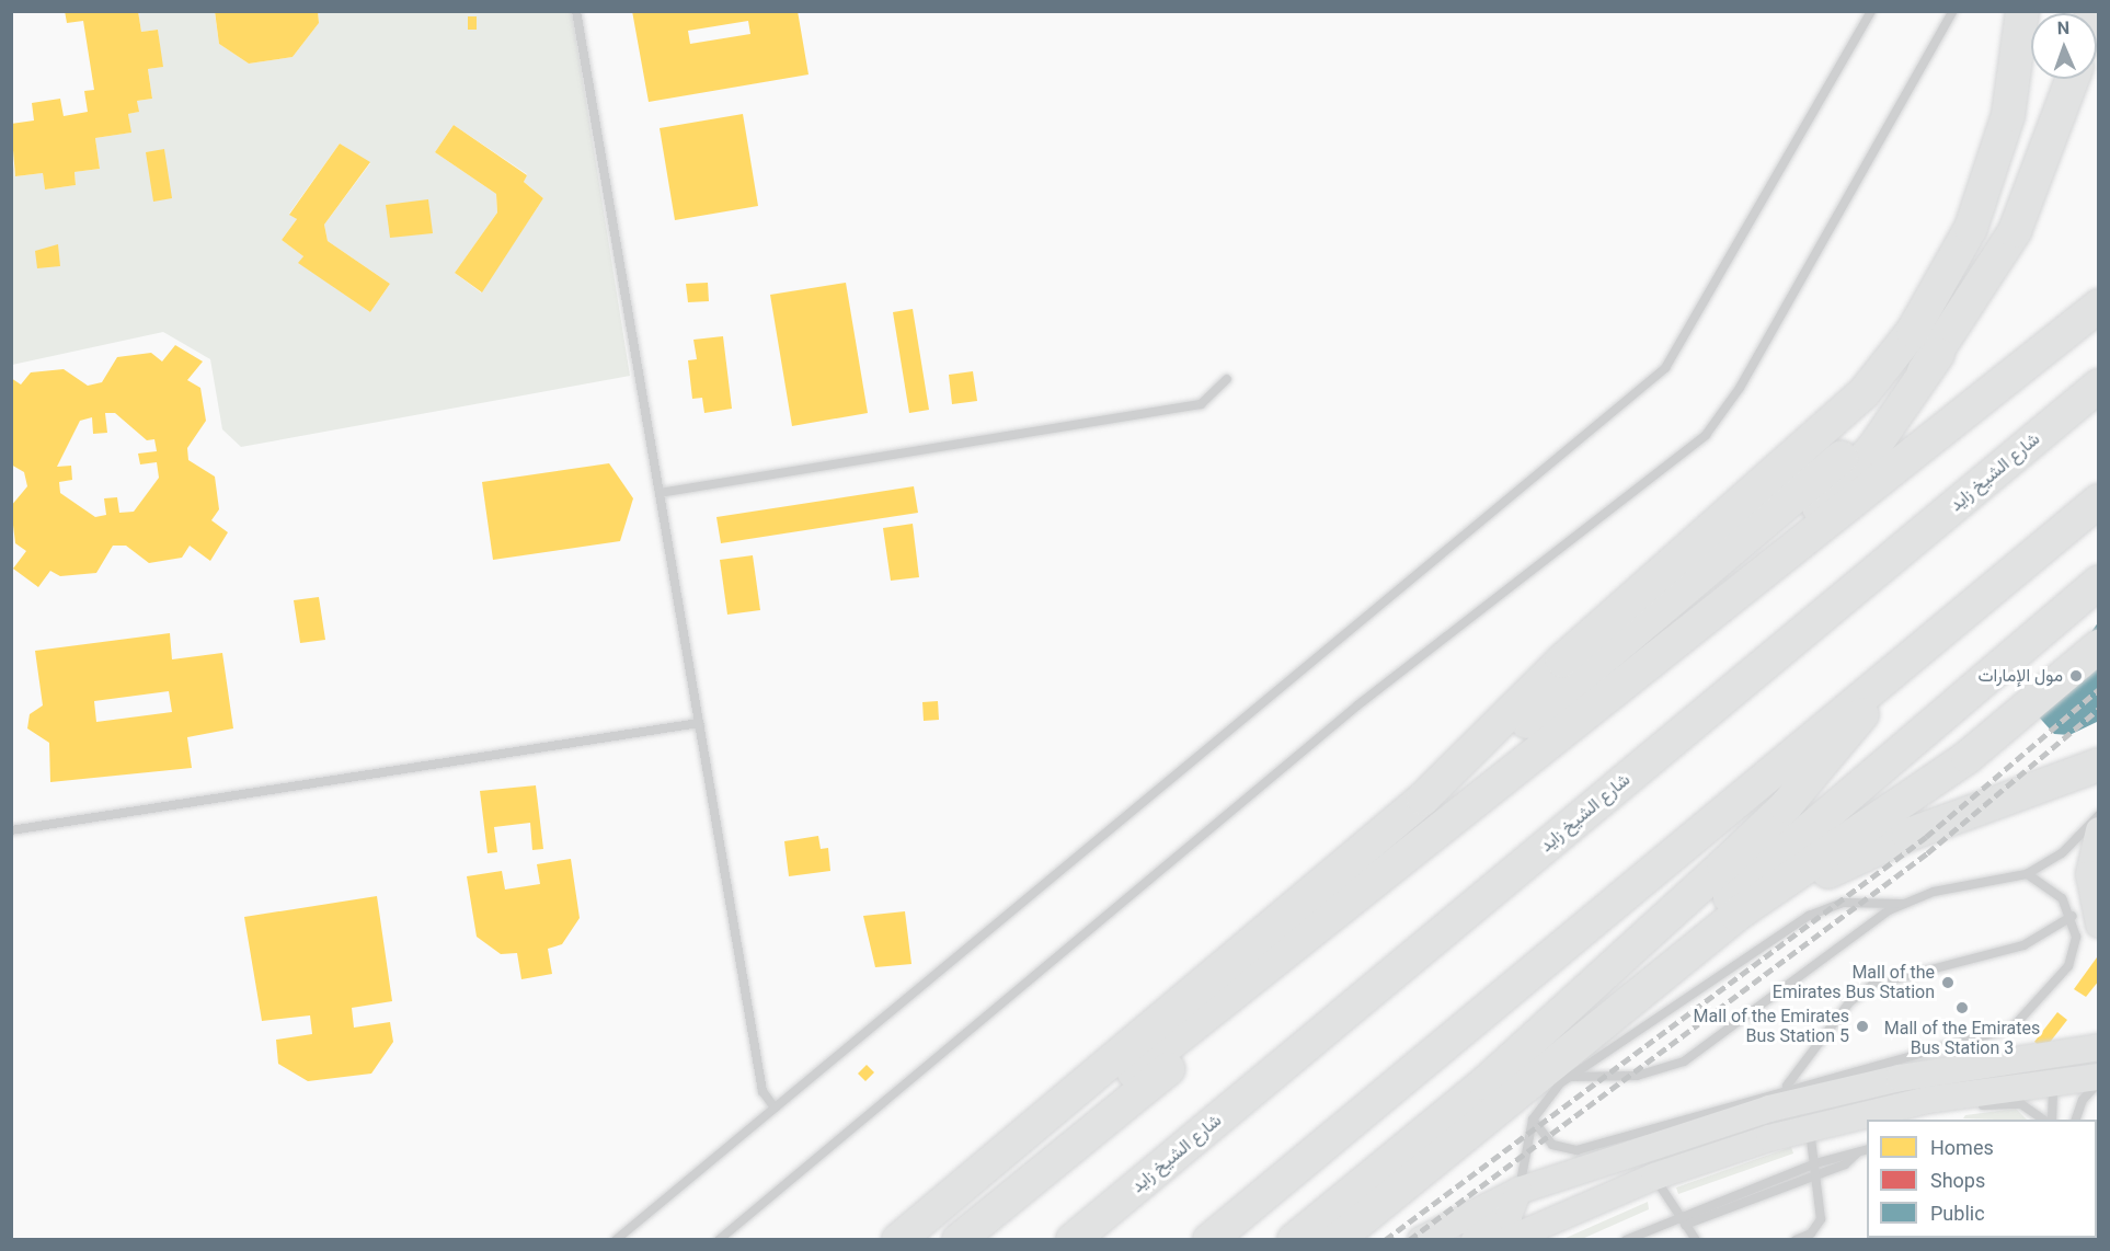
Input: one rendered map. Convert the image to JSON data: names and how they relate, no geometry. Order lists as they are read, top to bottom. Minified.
{"streets":{"highway":["شارع الشيخ زايد"]},"places":["مول الإمارات","Mall of the Emirates Bus Station","Mall of the Emirates Bus Station 3","Mall of the Emirates Bus Station 5"],"legend":["Homes","Shops","Public"],"north":"top"}
